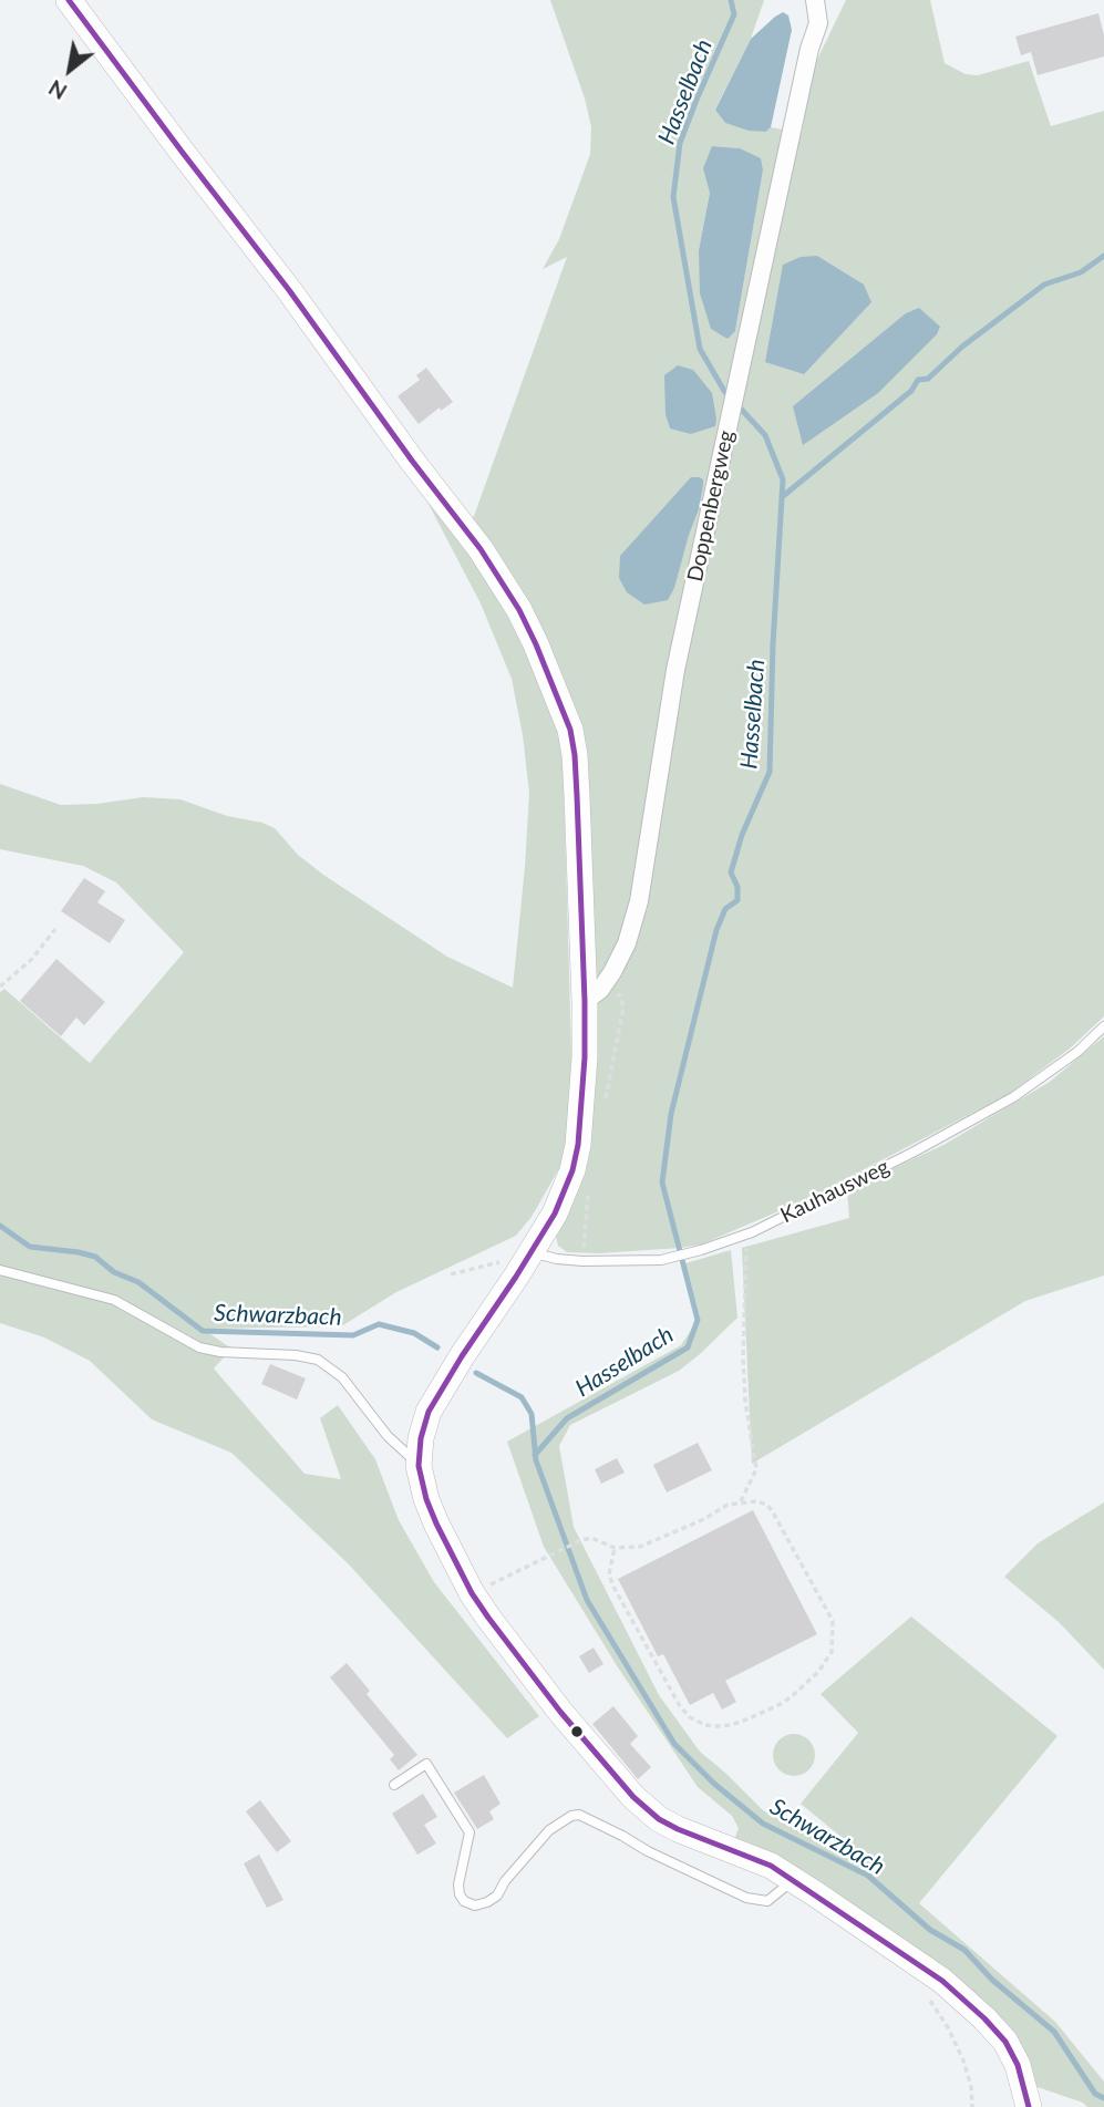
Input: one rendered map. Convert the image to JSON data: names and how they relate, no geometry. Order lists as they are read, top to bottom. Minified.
{"streets":{"street":["Doppenbergweg"],"lane":["Kauhausweg"]},"water":["Hasselbach","Schwarzbach"],"north":"bottom left"}
